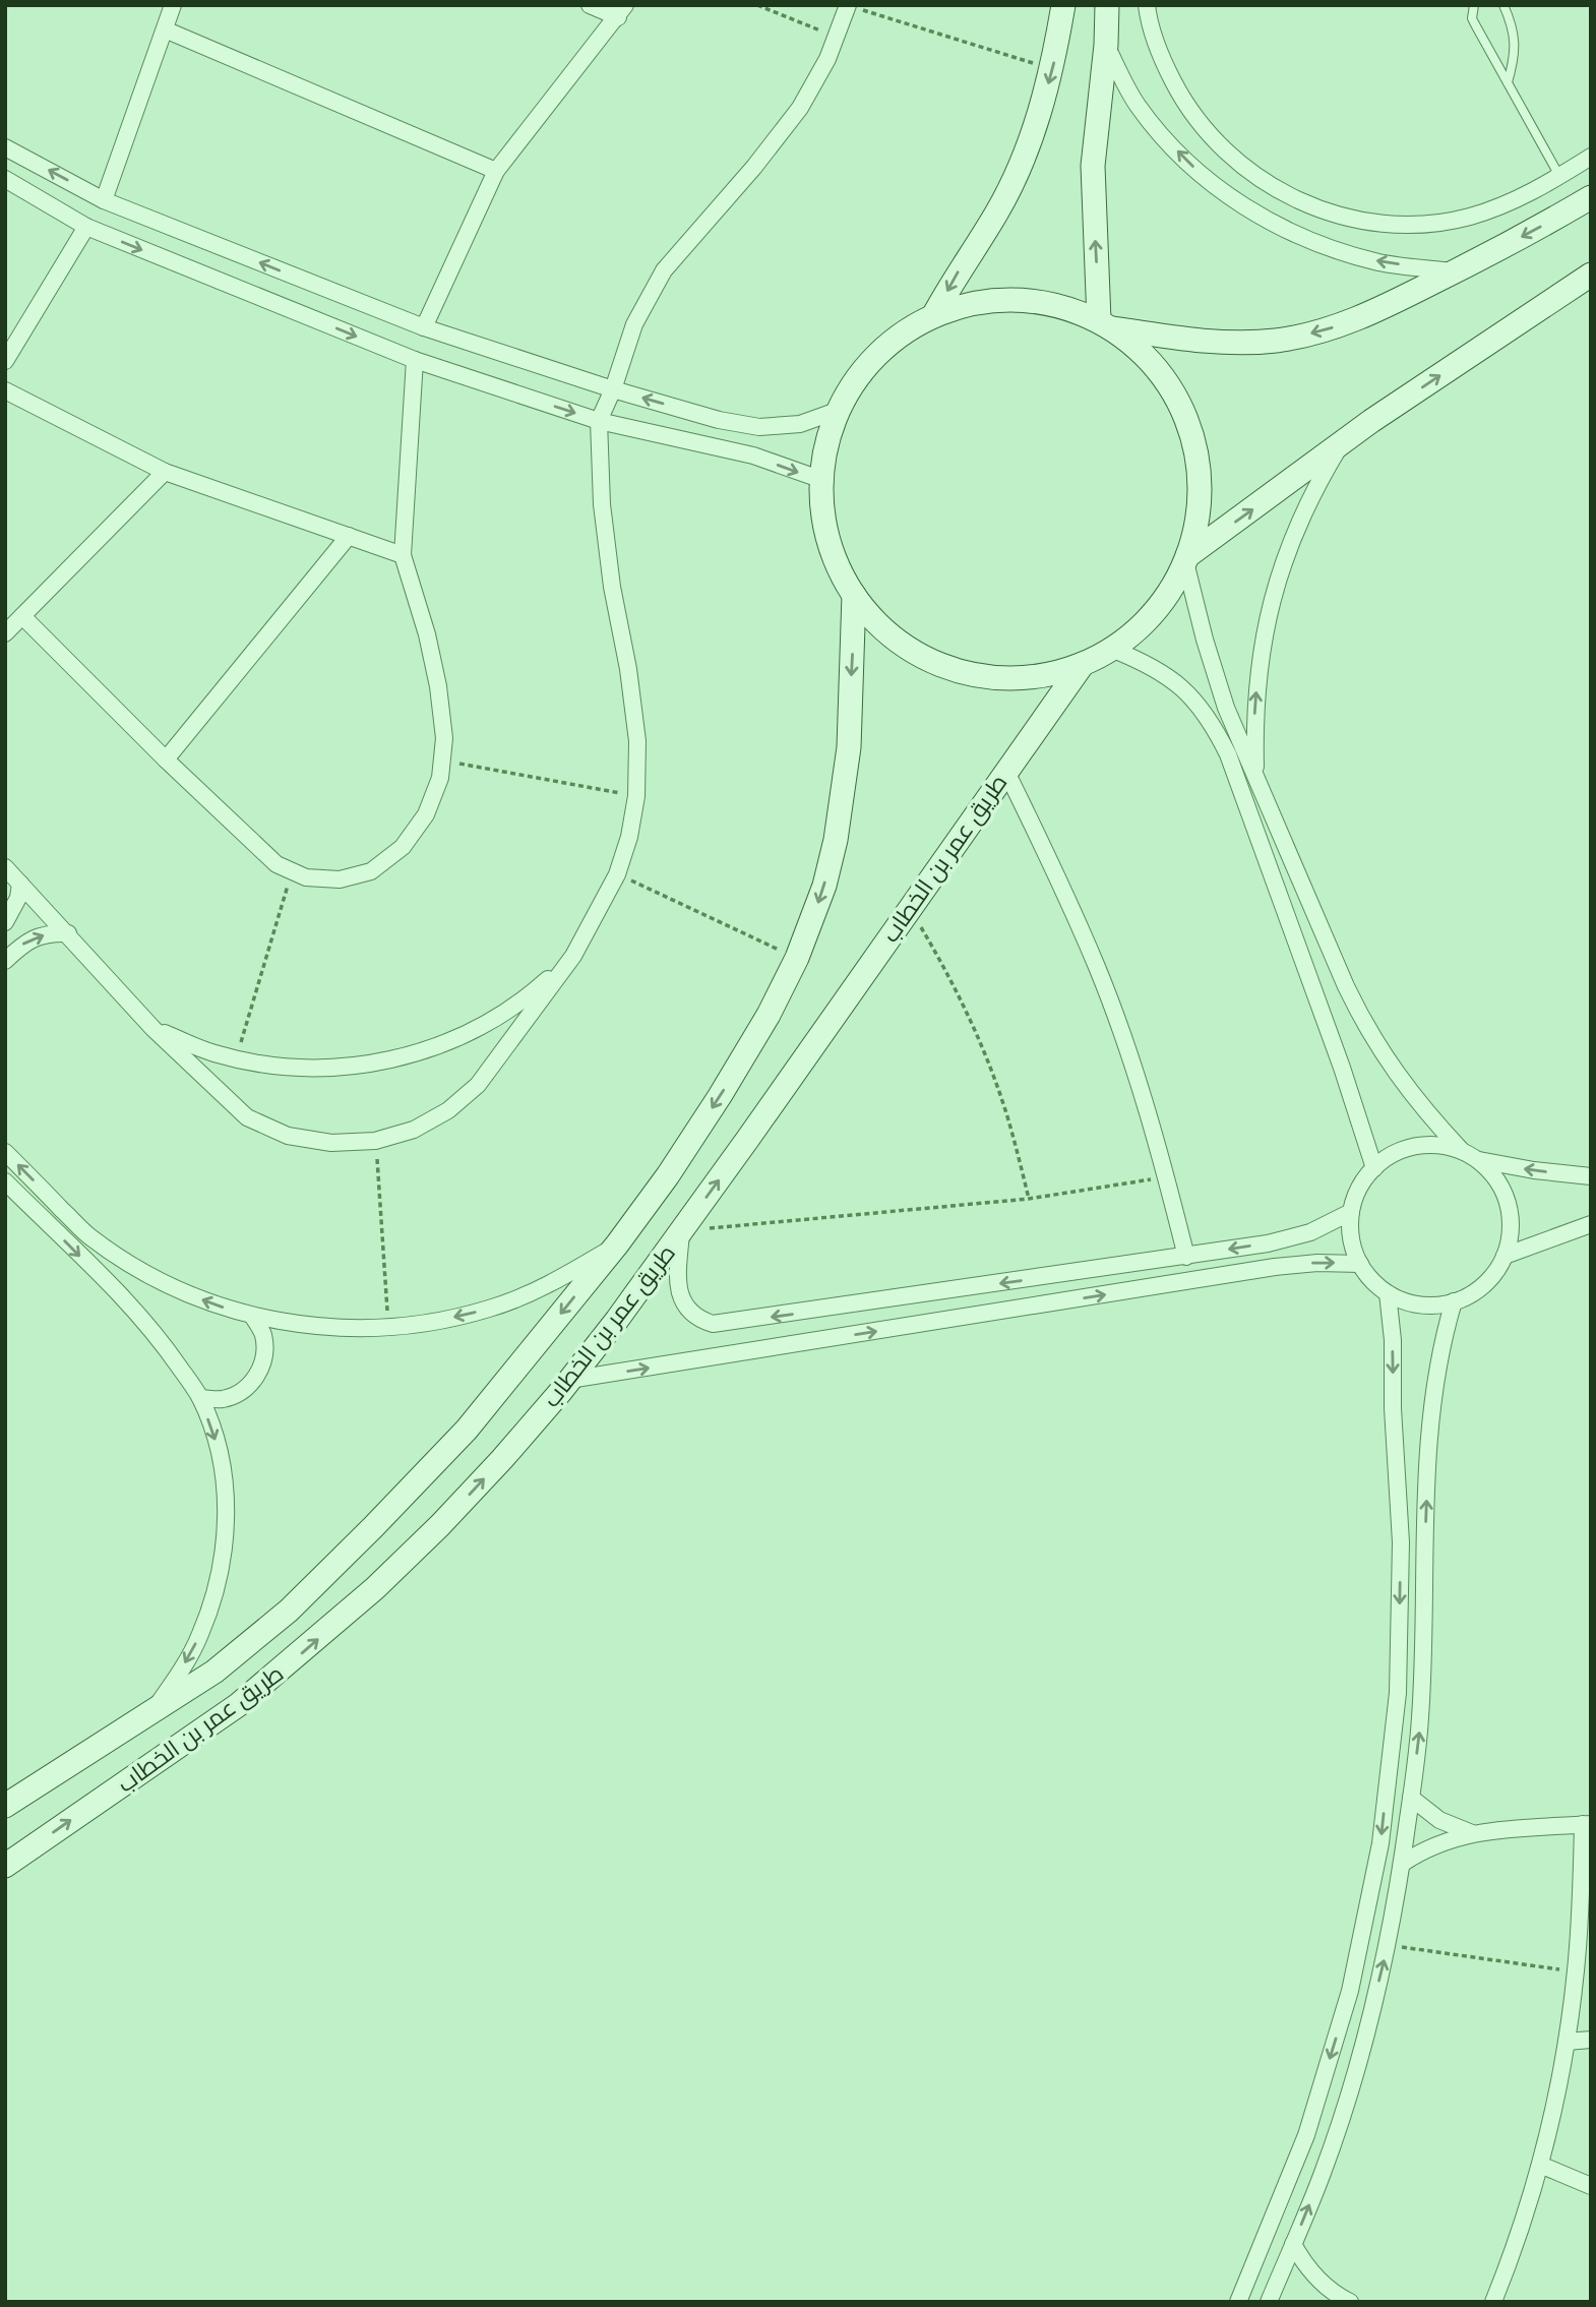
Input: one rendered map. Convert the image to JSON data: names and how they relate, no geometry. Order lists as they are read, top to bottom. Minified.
{"streets":{"street":["طريق عمر بن الخطاب"]}}
